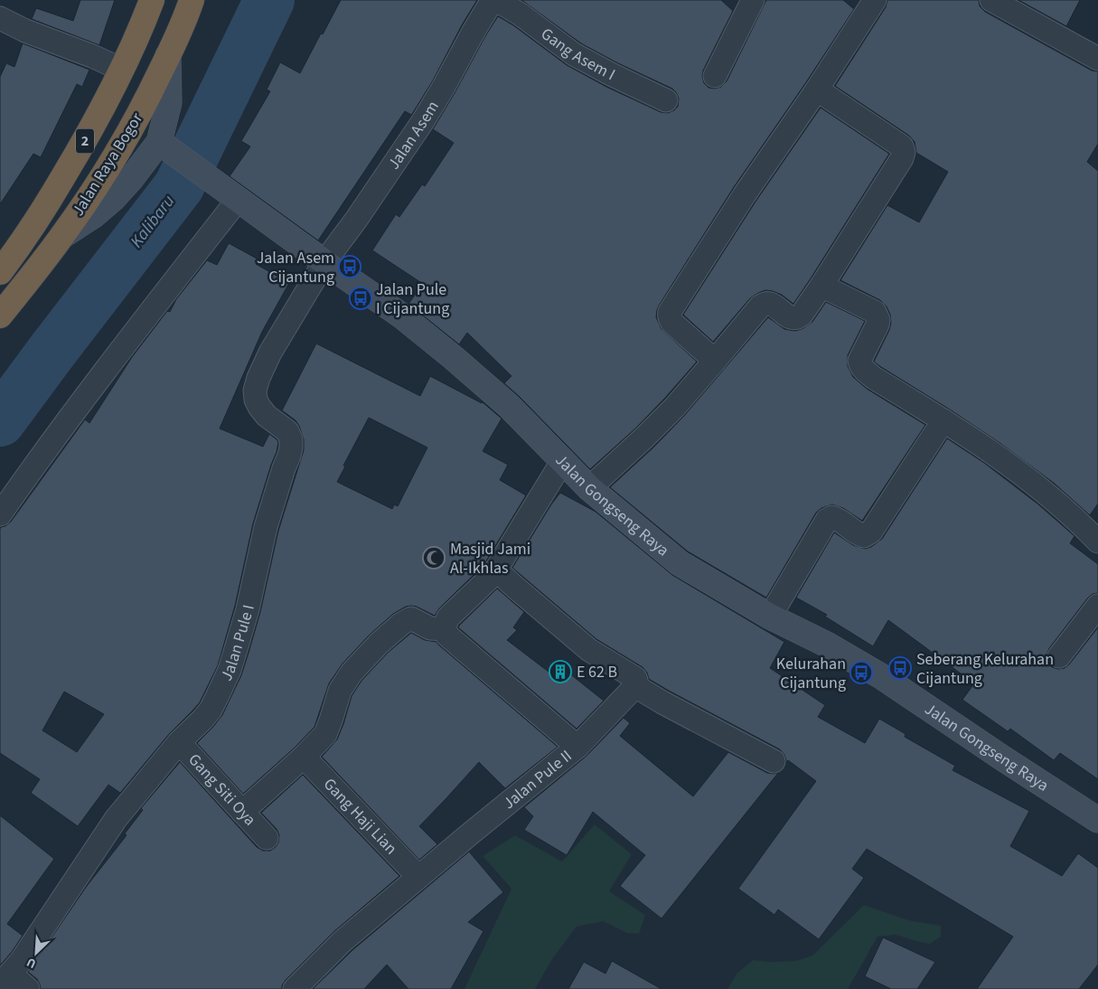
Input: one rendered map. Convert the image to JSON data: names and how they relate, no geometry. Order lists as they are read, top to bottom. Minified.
{"streets":{"highway":["2","Jalan Raya Bogor"],"street":["Gang Asem I","Jalan Asem","Jalan Gongseng Raya","Jalan Pule I","Jalan Pule II","Gang Siti Oya","Gang Haji Lian"]},"crossings":[["Gang Asem I","Jalan Asem"],["Jalan Asem","Jalan Gongseng Raya"],["Jalan Asem","Jalan Pule I"],["Jalan Gongseng Raya","Jalan Pule I"],["Jalan Pule I","Gang Siti Oya"],["Jalan Pule II","Gang Haji Lian"]],"water":["Kalibaru"],"places":{"bus stop":["Jalan Asem Cijantung","Jalan Pule I Cijantung","Seberang Kelurahan Cijantung","Kelurahan Cijantung"],"mosque":["Masjid Jami Al-Ikhlas"],"building":["E 62 B"]},"north":"bottom left"}
